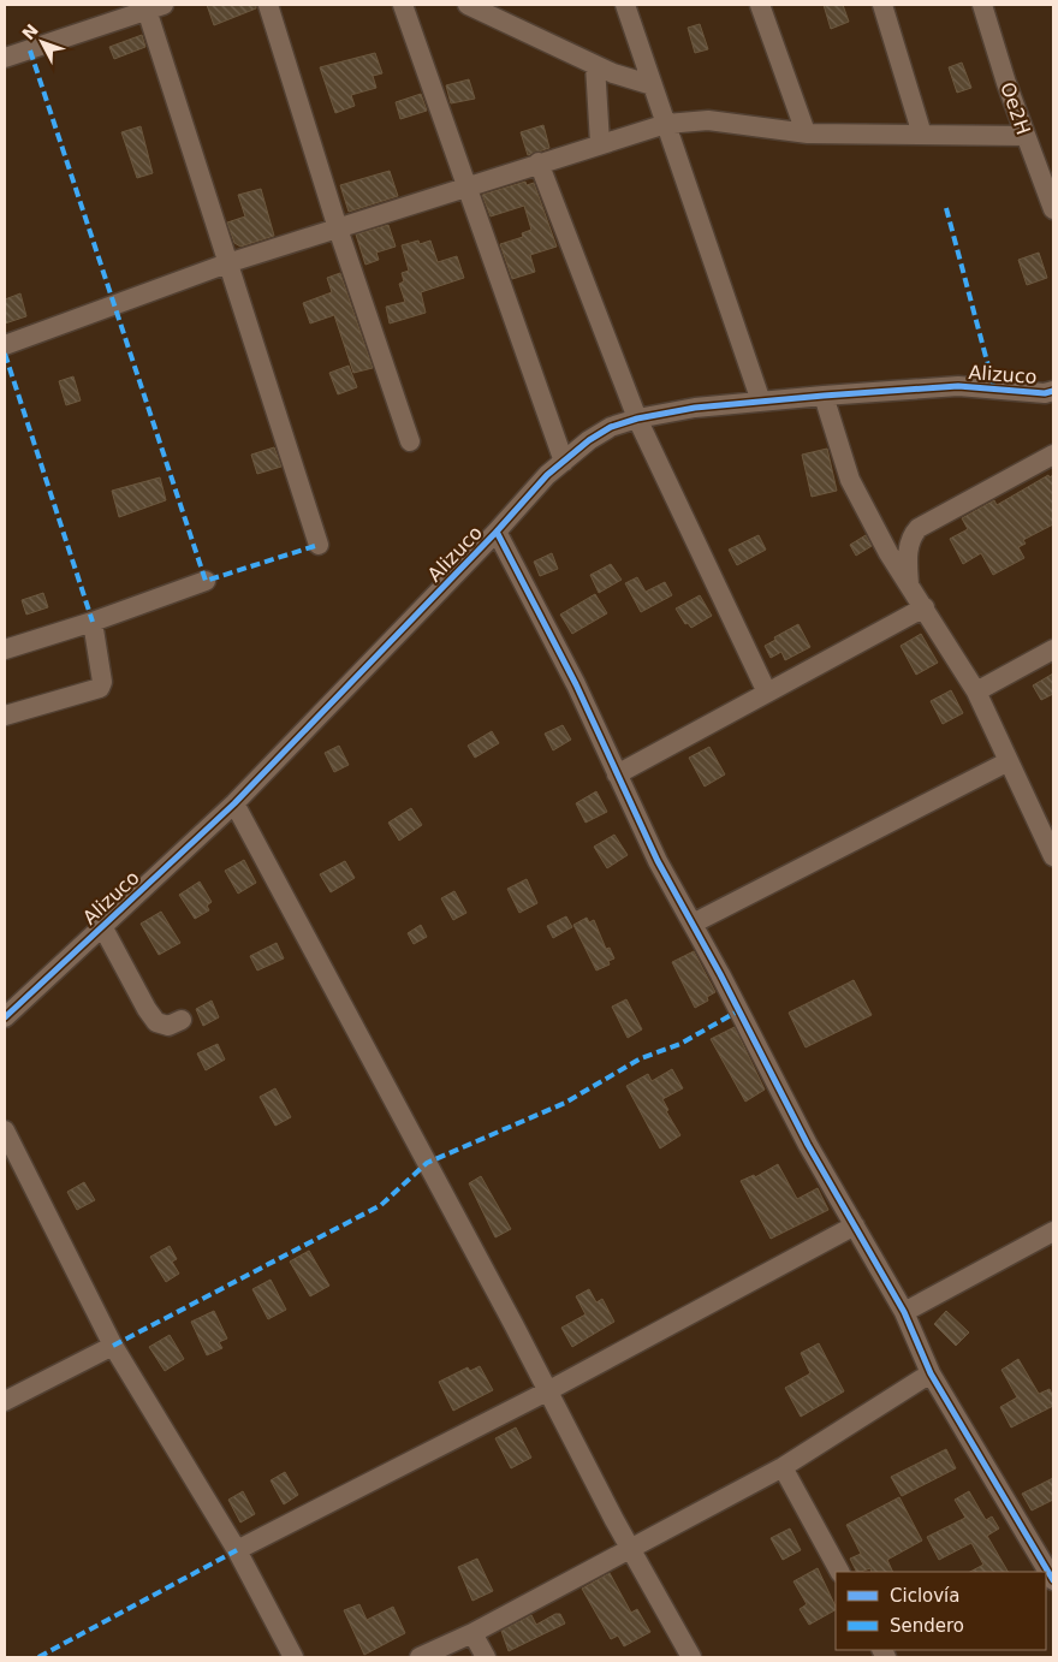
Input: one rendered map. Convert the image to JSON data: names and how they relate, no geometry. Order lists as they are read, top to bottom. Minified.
{"streets":{"street":["Oe2H","Alizuco"]},"legend":["Ciclovía","Sendero"],"north":"top left"}
